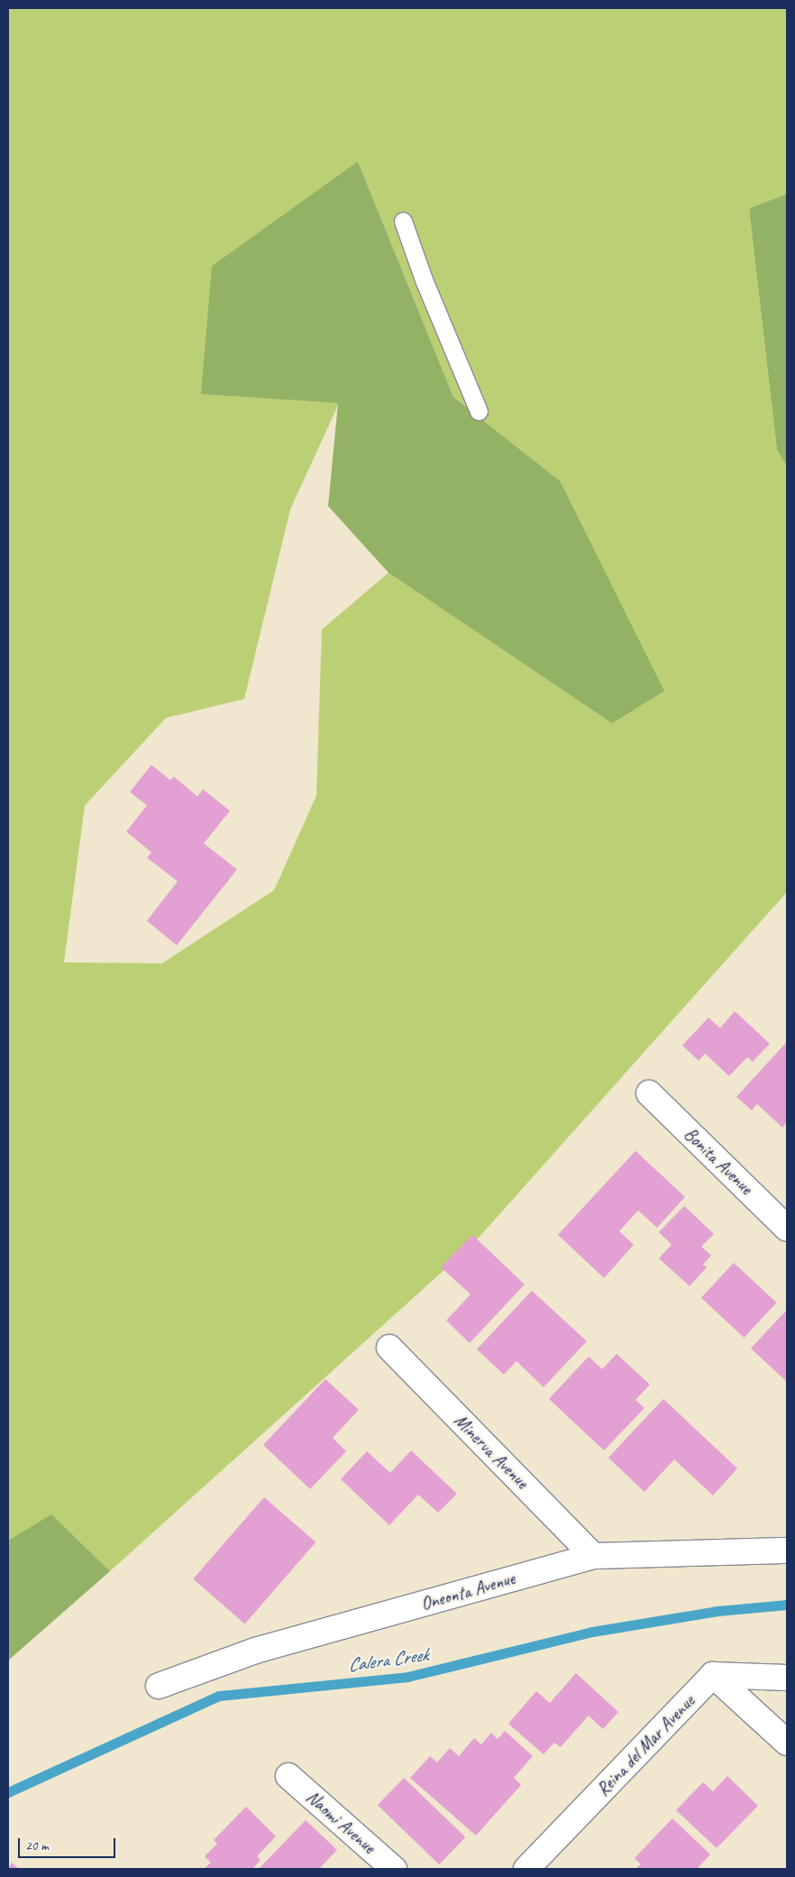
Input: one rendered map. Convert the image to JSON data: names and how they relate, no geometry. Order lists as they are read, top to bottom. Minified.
{"streets":{"street":["Bonita Avenue","Minerva Avenue","Oneonta Avenue","Reina del Mar Avenue","Naomi Avenue"]},"crossings":[["Minerva Avenue","Oneonta Avenue"]],"water":["Calera Creek"],"scale_bar":"20 m"}
